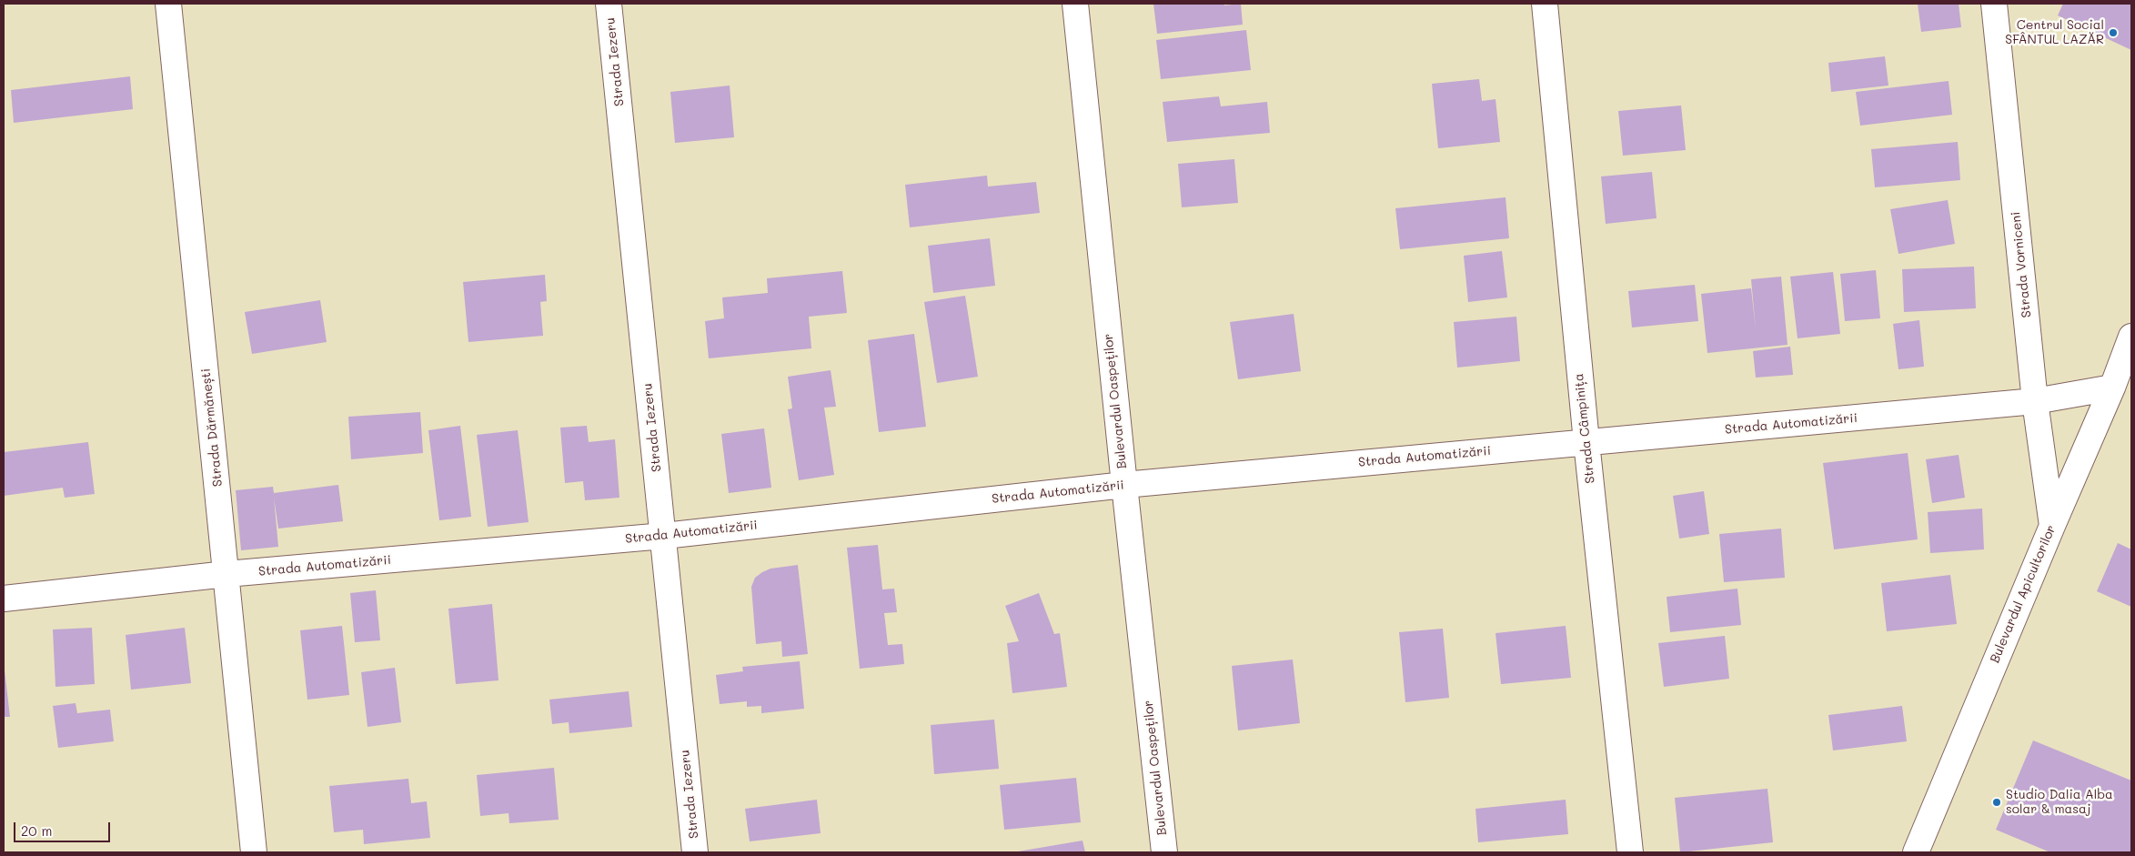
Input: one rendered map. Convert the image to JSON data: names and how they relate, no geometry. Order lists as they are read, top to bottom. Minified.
{"streets":{"street":["Strada Iezeru","Strada Vorniceni","Bulevardul Oaspeților","Strada Automatizării","Strada Dărmănești","Strada Câmpinița","Bulevardul Apicultorilor"]},"crossings":[["Strada Iezeru","Strada Automatizării"],["Strada Vorniceni","Strada Automatizării"],["Strada Vorniceni","Bulevardul Apicultorilor"],["Bulevardul Oaspeților","Strada Automatizării"],["Strada Automatizării","Strada Dărmănești"],["Strada Automatizării","Strada Câmpinița"],["Strada Automatizării","Bulevardul Apicultorilor"]],"places":["Centrul Social SFÂNTUL LAZĂR","Studio Dalia Alba solar & masaj"],"scale_bar":"20 m"}
